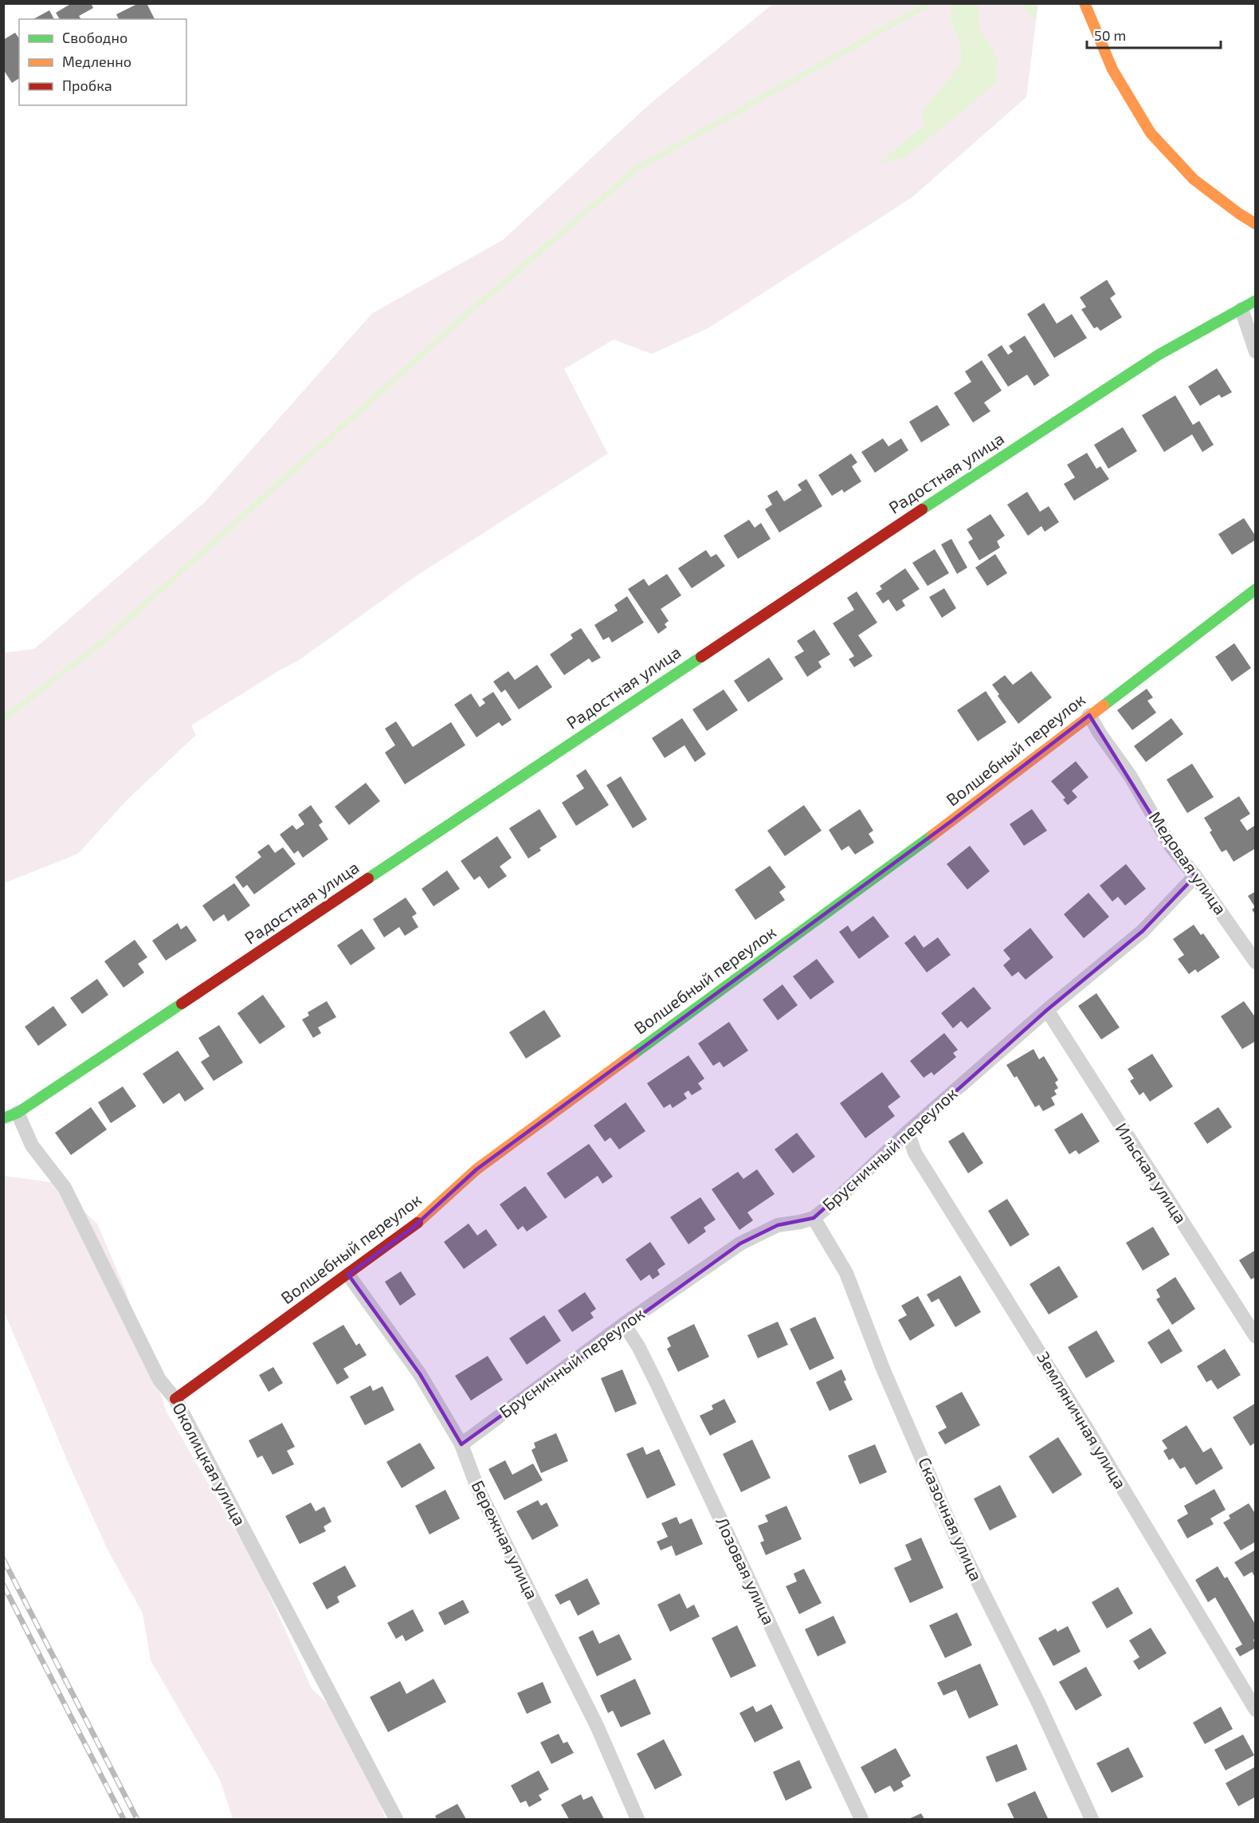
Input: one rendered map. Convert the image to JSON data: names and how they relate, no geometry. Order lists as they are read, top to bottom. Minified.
{"streets":{"street":["Радостная улица","Волшебный переулок","Медовая улица","Брусничный переулок","Ильская улица","Земляничная улица","Околицкая улица","Сказочная улица","Бережная улица","Лозовая улица"]},"crossings":[["Радостная улица","Околицкая улица"],["Волшебный переулок","Медовая улица"],["Волшебный переулок","Околицкая улица"],["Волшебный переулок","Бережная улица"],["Медовая улица","Брусничный переулок"],["Брусничный переулок","Ильская улица"],["Брусничный переулок","Земляничная улица"],["Брусничный переулок","Сказочная улица"],["Брусничный переулок","Бережная улица"],["Брусничный переулок","Лозовая улица"]],"legend":["Свободно","Медленно","Пробка"],"scale_bar":"50 m"}
